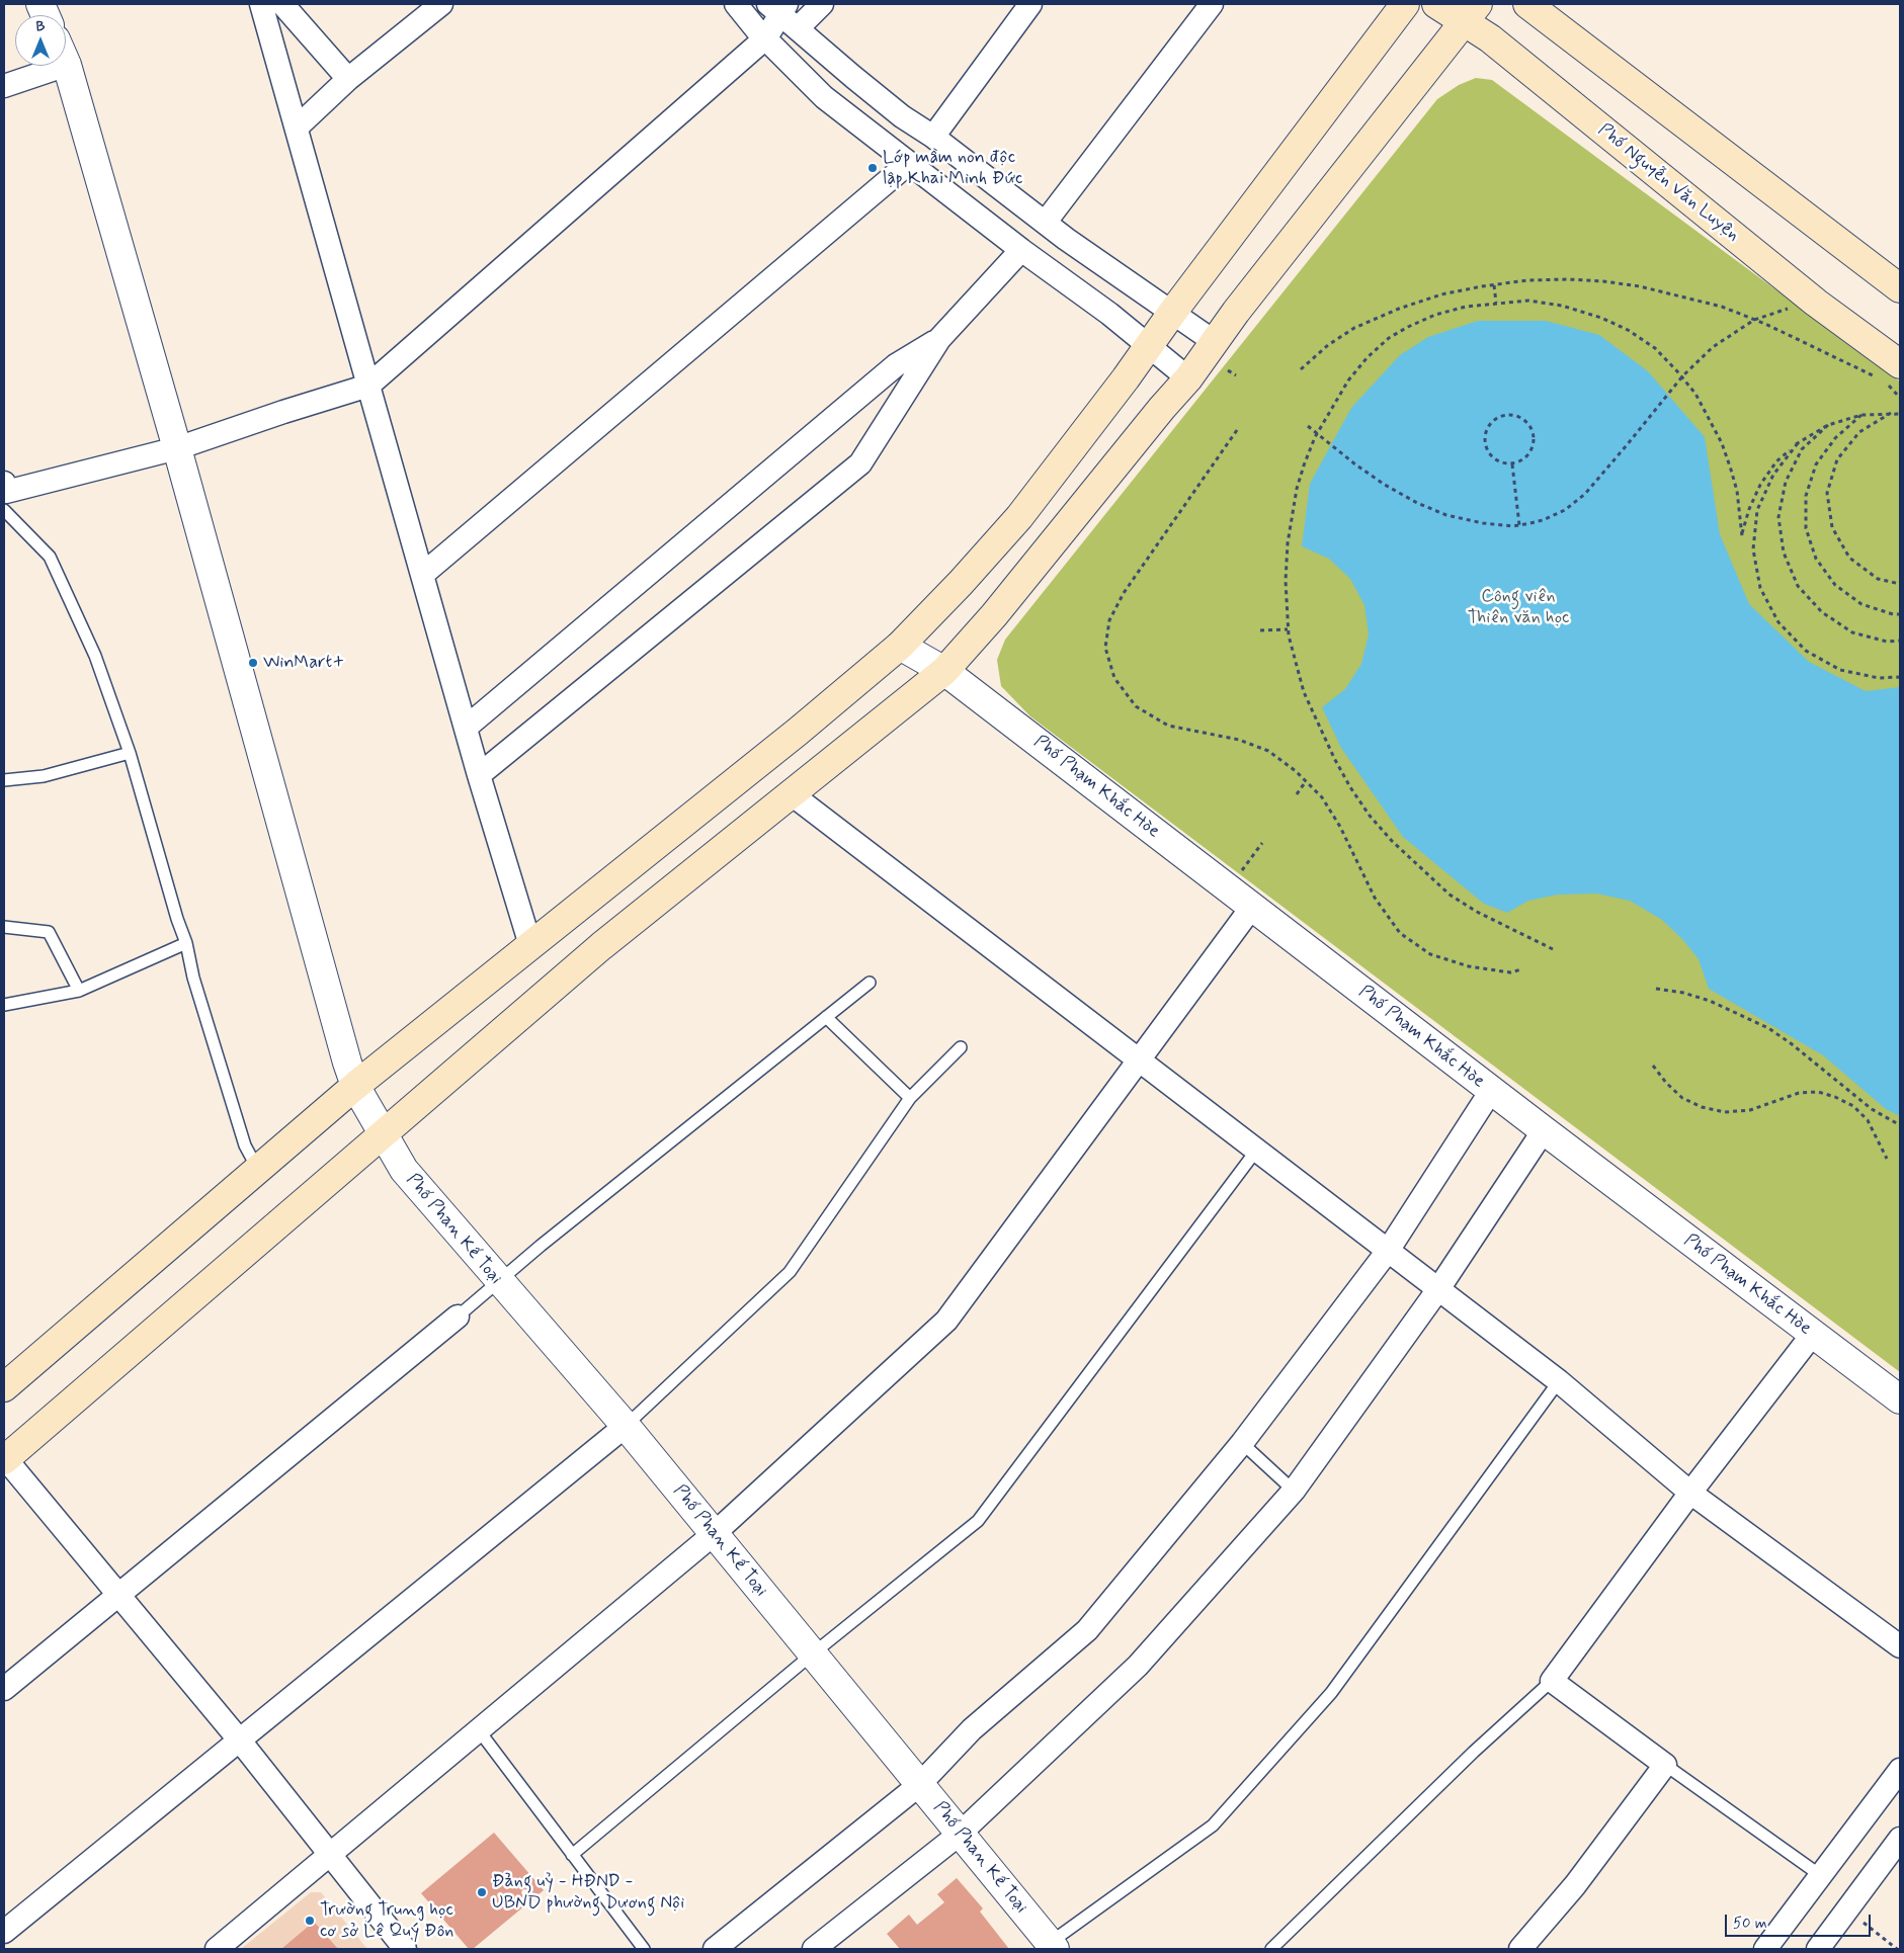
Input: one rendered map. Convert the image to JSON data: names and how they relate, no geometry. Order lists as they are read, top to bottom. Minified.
{"streets":{"main road":["Phố Nguyễn Văn Luyện"],"street":["Phố Phạm Khắc Hòe","Phố Phan Kế Toại"]},"parks":["Công viên Thiên văn học"],"places":["Lớp mầm non độc lập Khai Minh Đức","WinMart+","Đảng uỷ - HĐND - UBND phường Dương Nội","Trường Trung học cơ sở Lê Quý Đôn"],"scale_bar":"50 m","north":"top"}
